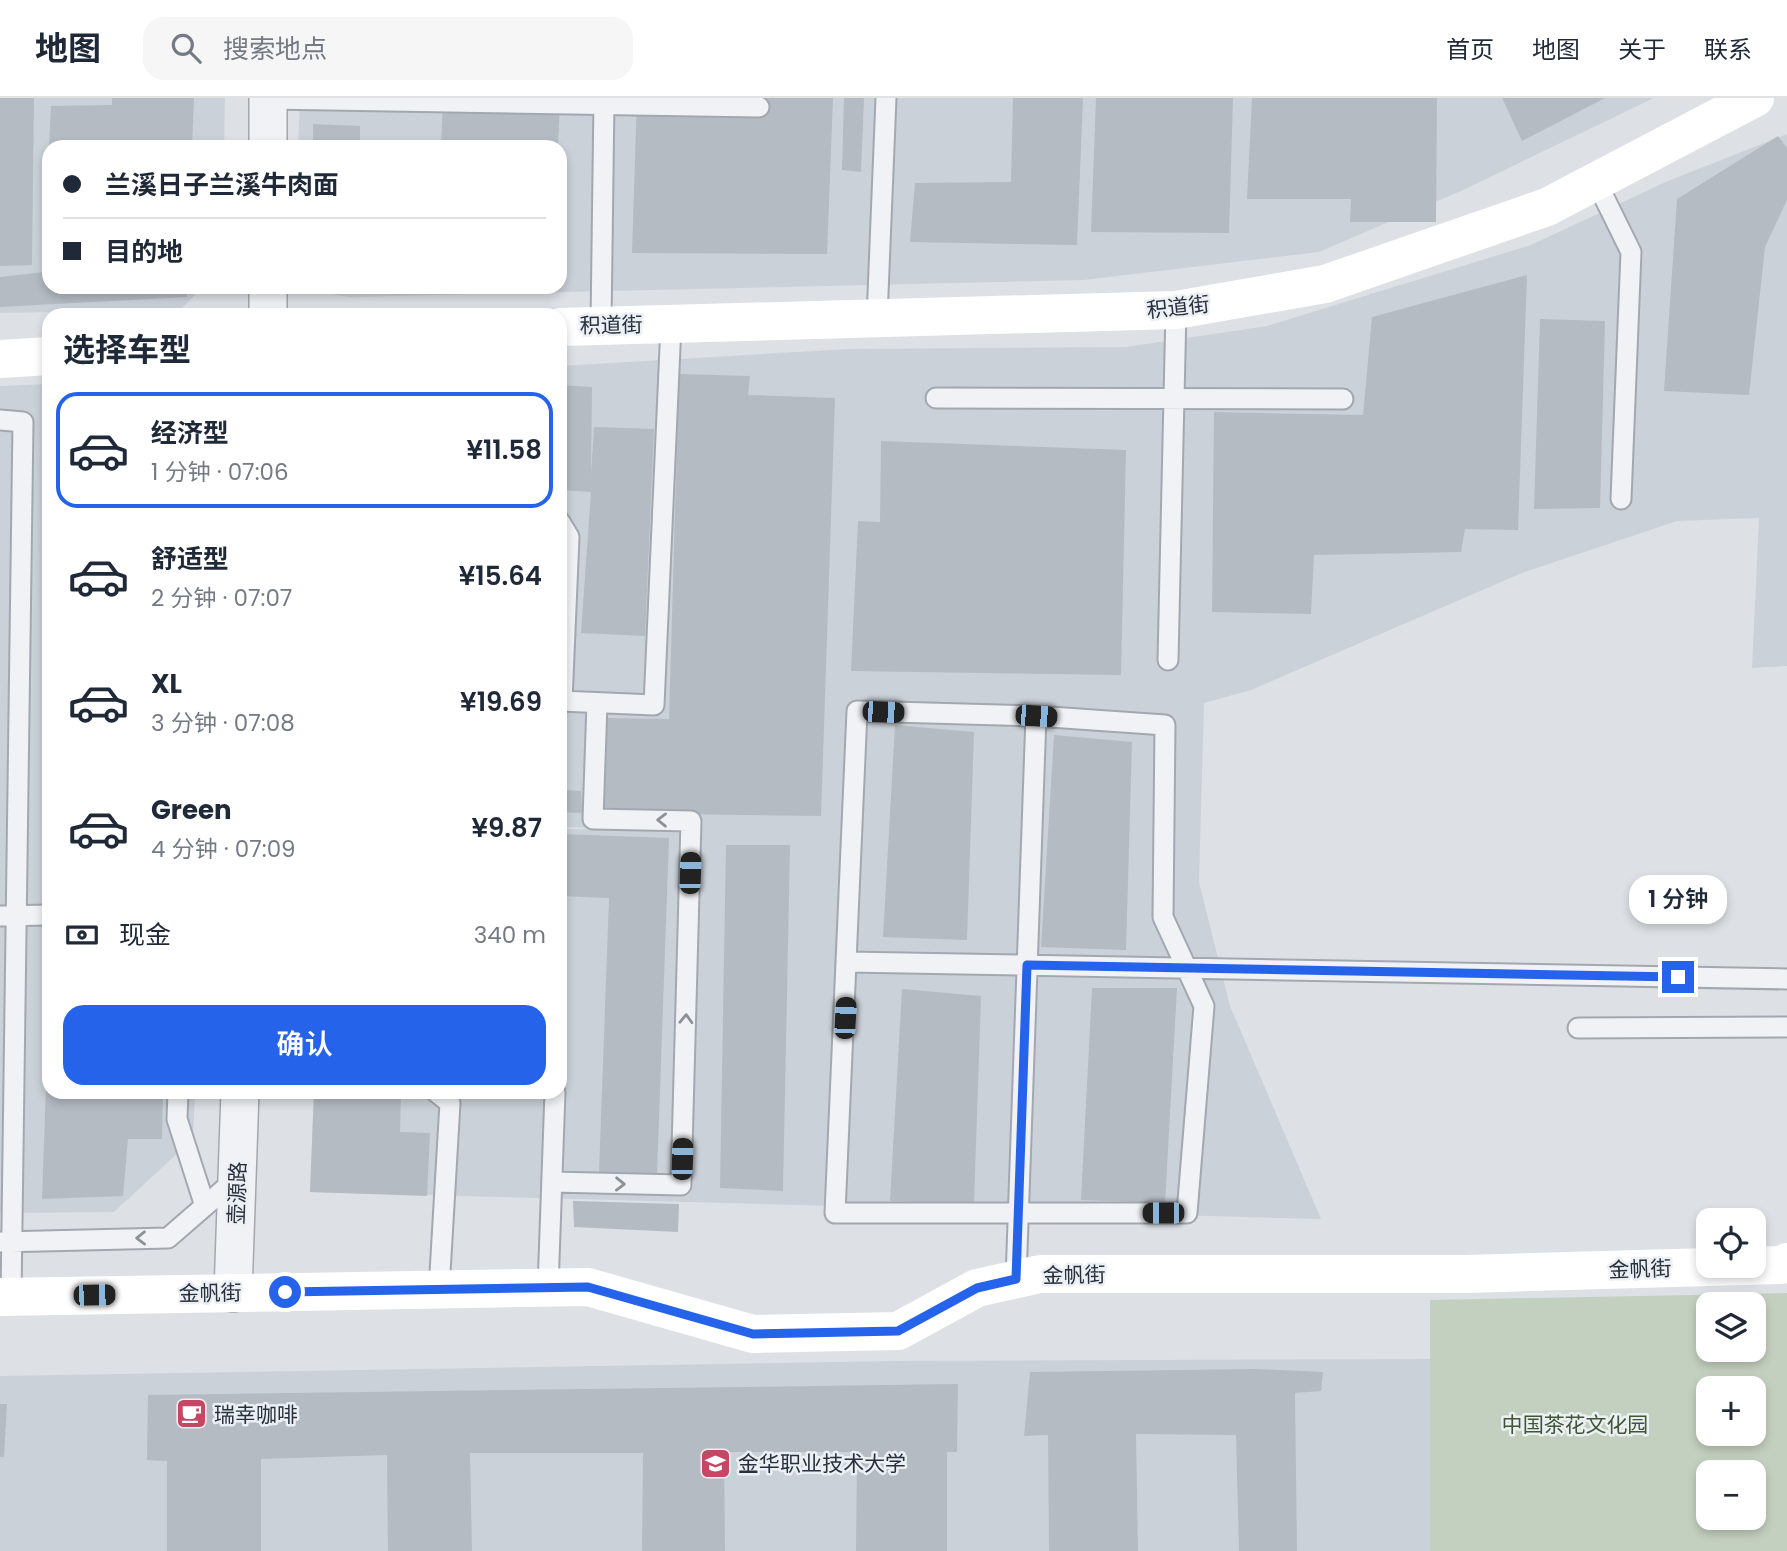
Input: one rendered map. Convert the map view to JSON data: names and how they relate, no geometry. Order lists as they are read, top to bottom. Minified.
{"streets":{"street":["积道街","壶源路","金帆街"]},"crossings":[["壶源路","金帆街"]],"parks":["中国茶花文化园"],"places":{"cafe":["瑞幸咖啡"],"school or university":["金华职业技术大学"]},"page":{"header":"地图","search":"搜索地点","nav":["首页","地图","关于","联系"],"banner":["兰溪日子兰溪牛肉面","目的地"],"heading":"选择车型","list":[{"name":"经济型","note":"1 分钟 · 07:06","value":"¥11.58"},{"name":"舒适型","note":"2 分钟 · 07:07","value":"¥15.64"},{"name":"XL","note":"3 分钟 · 07:08","value":"¥19.69"},{"name":"Green","note":"4 分钟 · 07:09","value":"¥9.87"}],"bubble":"1 分钟","pay":["现金","340 m"],"buttons":"确认","map_buttons":["+","−"]}}
